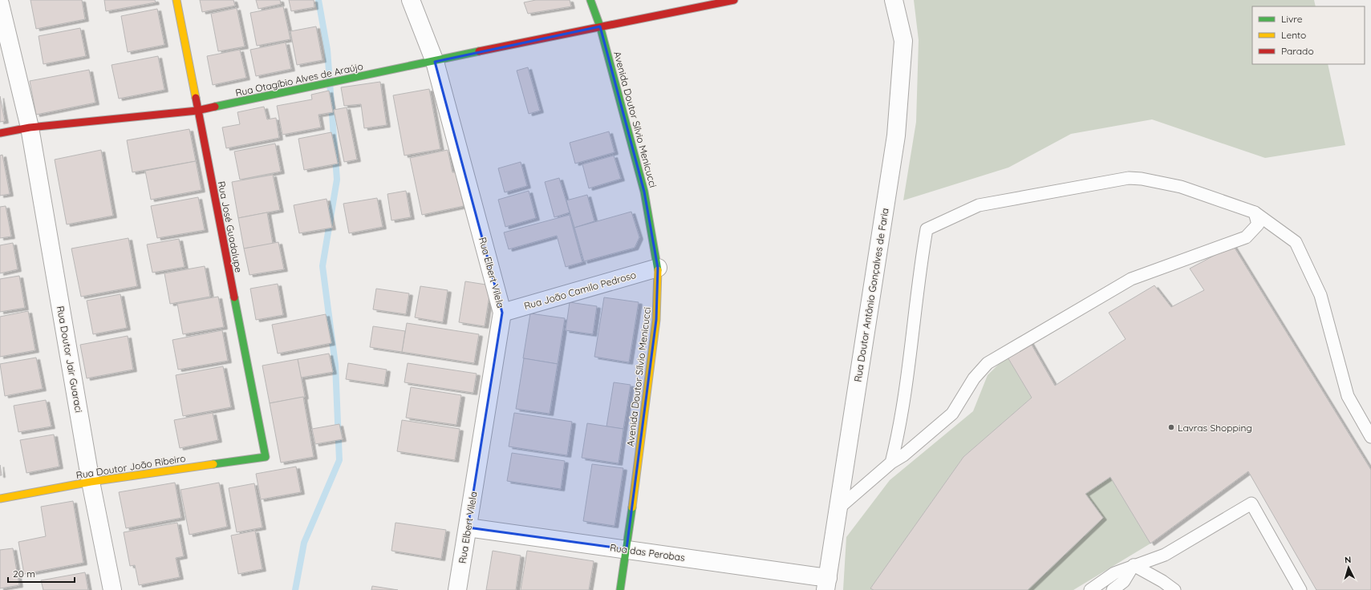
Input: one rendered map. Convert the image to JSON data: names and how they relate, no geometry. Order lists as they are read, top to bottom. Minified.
{"streets":{"main road":["Rua Otagíbio Alves de Araújo","Avenida Doutor Sílvio Menicucci","Rua José Guadalupe","Rua Doutor João Ribeiro"],"street":["Rua Elbert Vilela","Rua João Camilo Pedroso","Rua Doutor Antônio Gonçalves de Faria","Rua Doutor Jair Guaraci","Rua das Perobas"]},"crossings":[["Rua Otagíbio Alves de Araújo","Avenida Doutor Sílvio Menicucci"],["Rua Otagíbio Alves de Araújo","Rua José Guadalupe"],["Rua Otagíbio Alves de Araújo","Rua Elbert Vilela"],["Rua Otagíbio Alves de Araújo","Rua Doutor Jair Guaraci"],["Avenida Doutor Sílvio Menicucci","Rua João Camilo Pedroso"],["Avenida Doutor Sílvio Menicucci","Rua das Perobas"],["Rua José Guadalupe","Rua Doutor João Ribeiro"],["Rua Elbert Vilela","Rua João Camilo Pedroso"],["Rua Elbert Vilela","Rua das Perobas"],["Rua Doutor Antônio Gonçalves de Faria","Rua das Perobas"],["Rua Doutor Jair Guaraci","Rua Doutor João Ribeiro"]],"places":["Lavras Shopping"],"legend":["Livre","Lento","Parado"],"scale_bar":"20 m","north":"top"}
